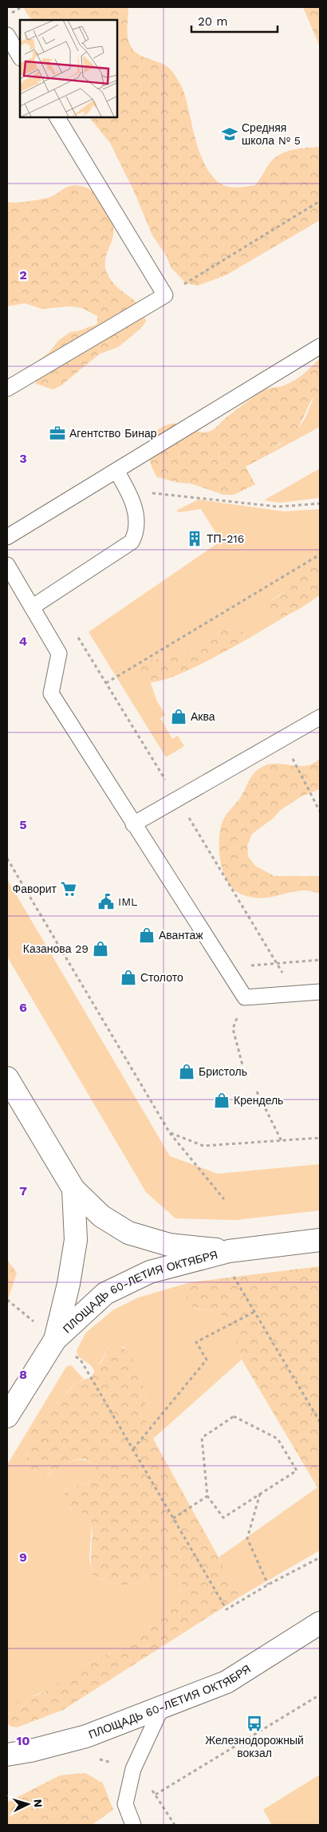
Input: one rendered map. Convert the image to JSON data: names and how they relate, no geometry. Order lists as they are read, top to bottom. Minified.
{"streets":{"main road":["ПЛОЩАДЬ 60-ЛЕТИЯ ОКТЯБРЯ"]},"places":{"school or university":["Средняя школа № 5"],"office":["Агентство Бинар"],"building":["ТП-216"],"shop":["Аква","Авантаж","Казанова 29","Столото","Бристоль","Крендель"],"supermarket":["Фаворит"],"public building":["IML"],"bus stop":["Железнодорожный вокзал"]},"scale_bar":"20 m","north":"right","grid":{"rows":["2","3","4","5","6","7","8","9","10"]}}
